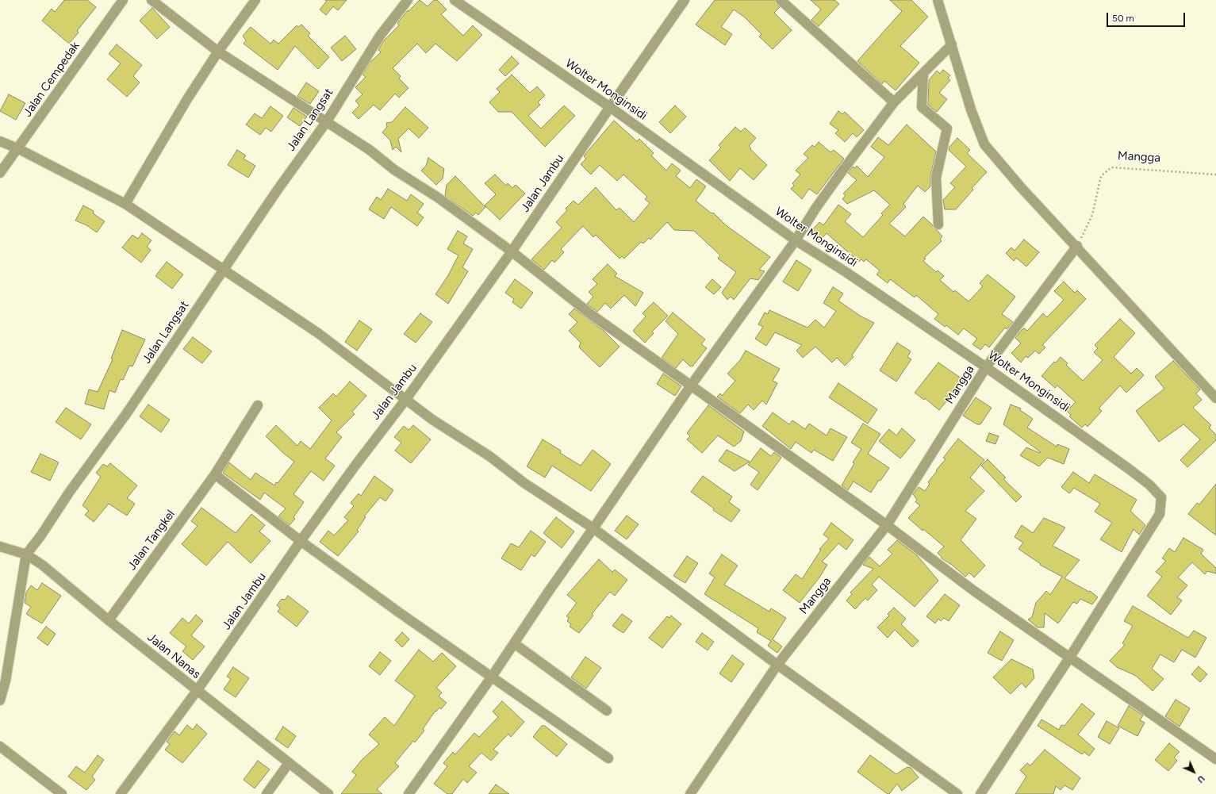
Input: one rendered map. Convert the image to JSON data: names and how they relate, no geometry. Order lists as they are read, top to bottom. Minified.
{"streets":{"street":["Jalan Cempedak","Wolter Monginsidi","Jalan Langsat","Mangga","Jalan Jambu","Jalan Tangkel","Jalan Nanas"]},"crossings":[["Wolter Monginsidi","Mangga"],["Wolter Monginsidi","Jalan Jambu"],["Jalan Langsat","Jalan Nanas"],["Jalan Jambu","Jalan Nanas"],["Jalan Tangkel","Jalan Nanas"]],"scale_bar":"50 m","north":"bottom right"}
